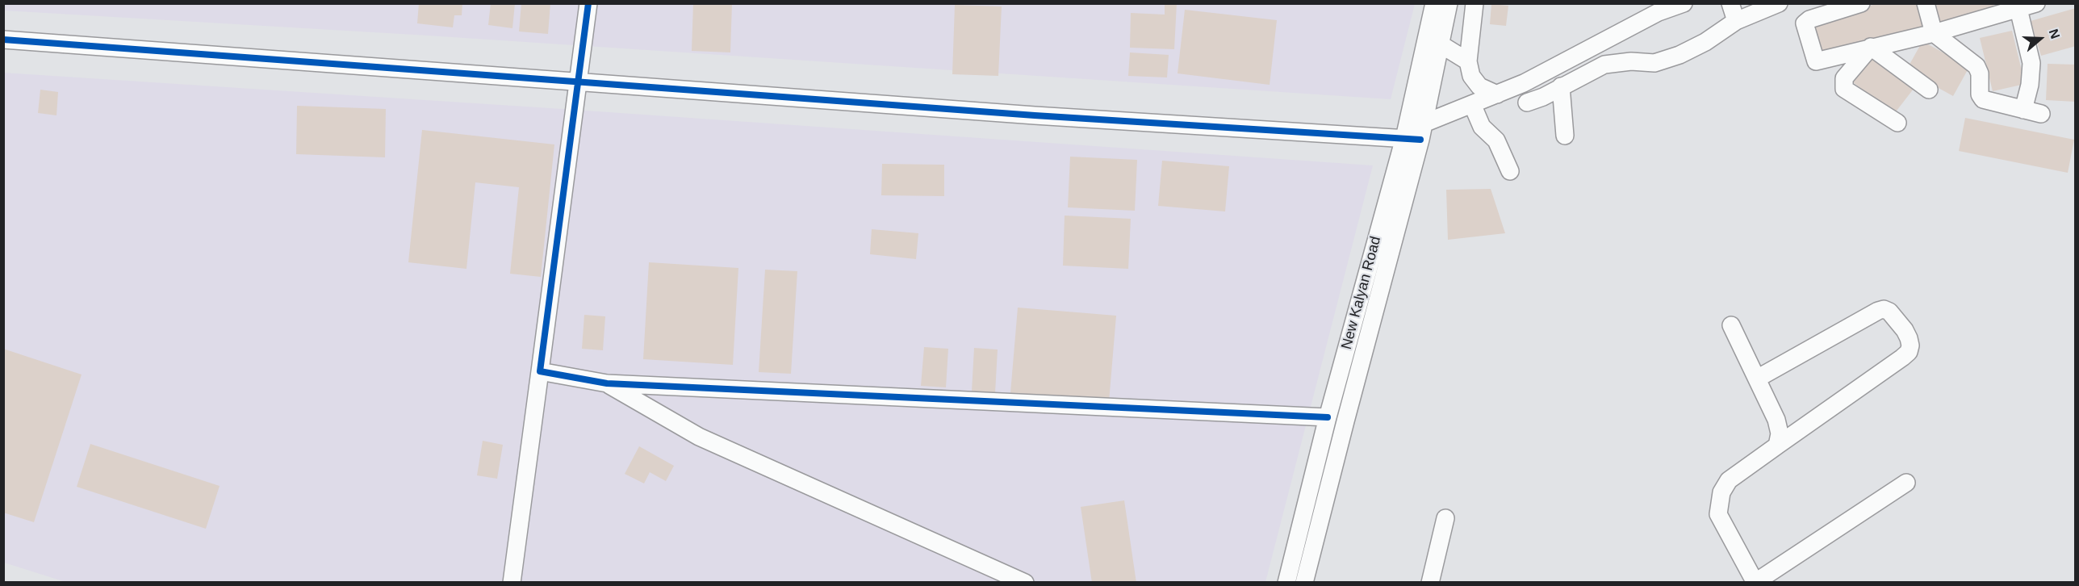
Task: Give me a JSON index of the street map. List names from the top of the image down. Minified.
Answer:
{"streets":{"street":["New Kalyan Road"]},"north":"right"}
